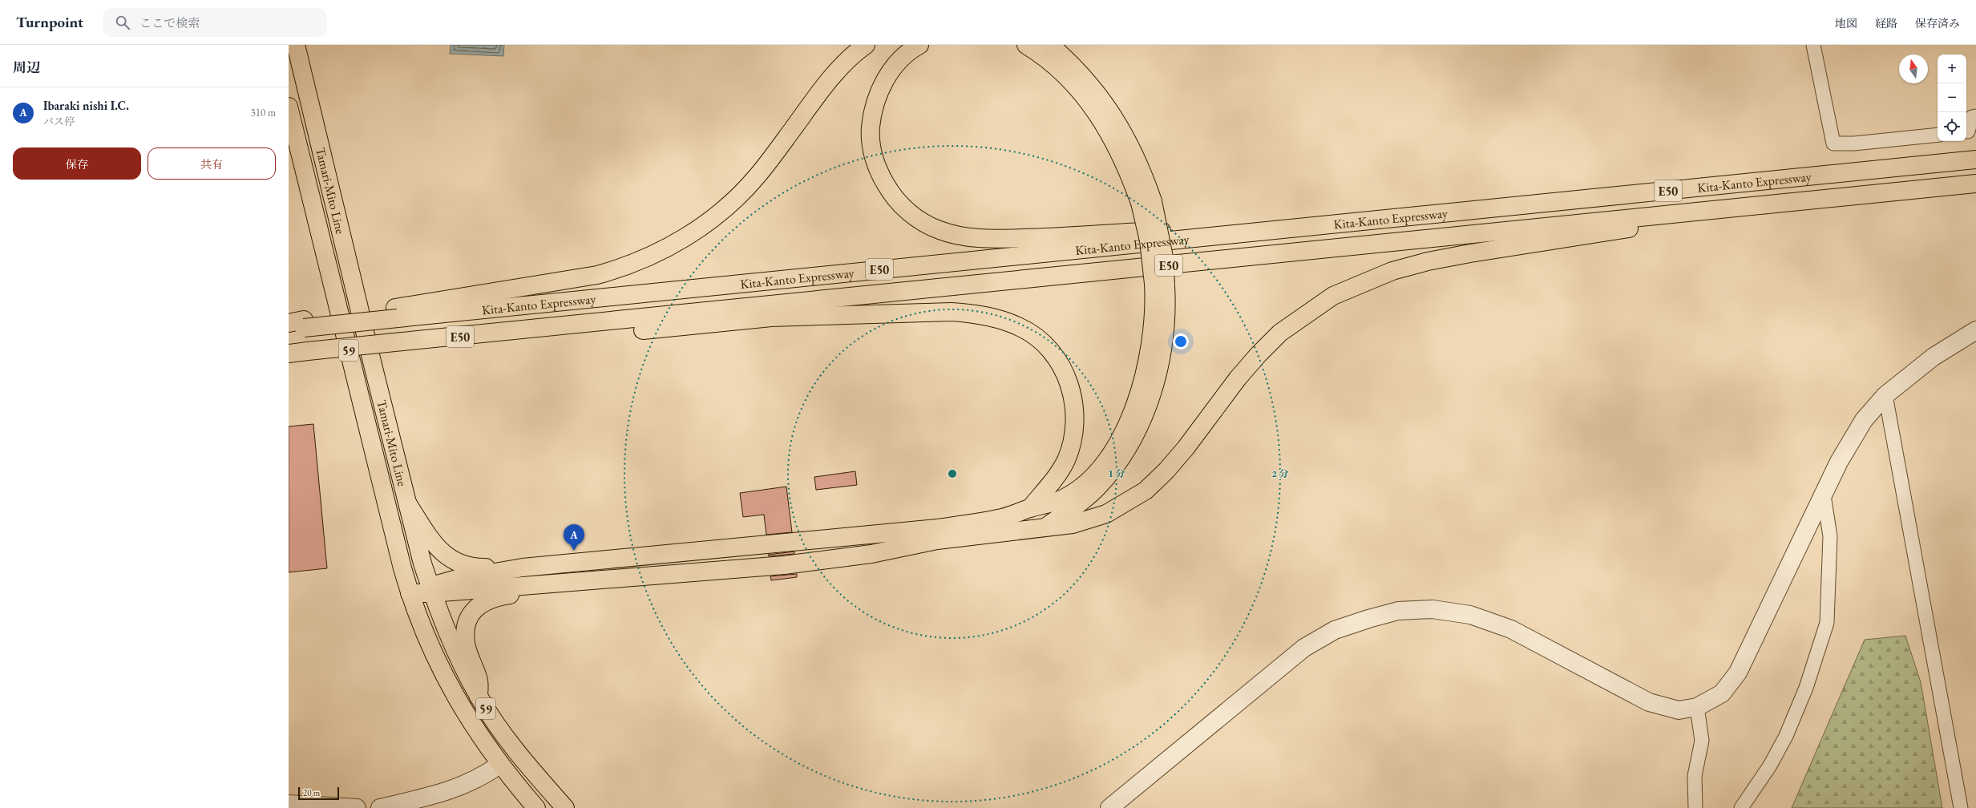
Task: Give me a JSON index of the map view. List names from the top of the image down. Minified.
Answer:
{"streets":{"main road":["Kita-Kanto Expressway","Tamari-Mito Line","E50","59"]},"scale_bar":"20 m","north":"top","page":{"header":"Turnpoint","search":"ここで検索","nav":["地図","経路","保存済み"],"heading":"周辺","map_buttons":["+","−"],"list":[{"mark":"A","name":"Ibaraki nishi I.C.","note":"バス停","value":"310 m"}],"buttons":["保存","共有"],"pins":"A","scale":"20 m"},"rings":["1 分","2 分"]}
